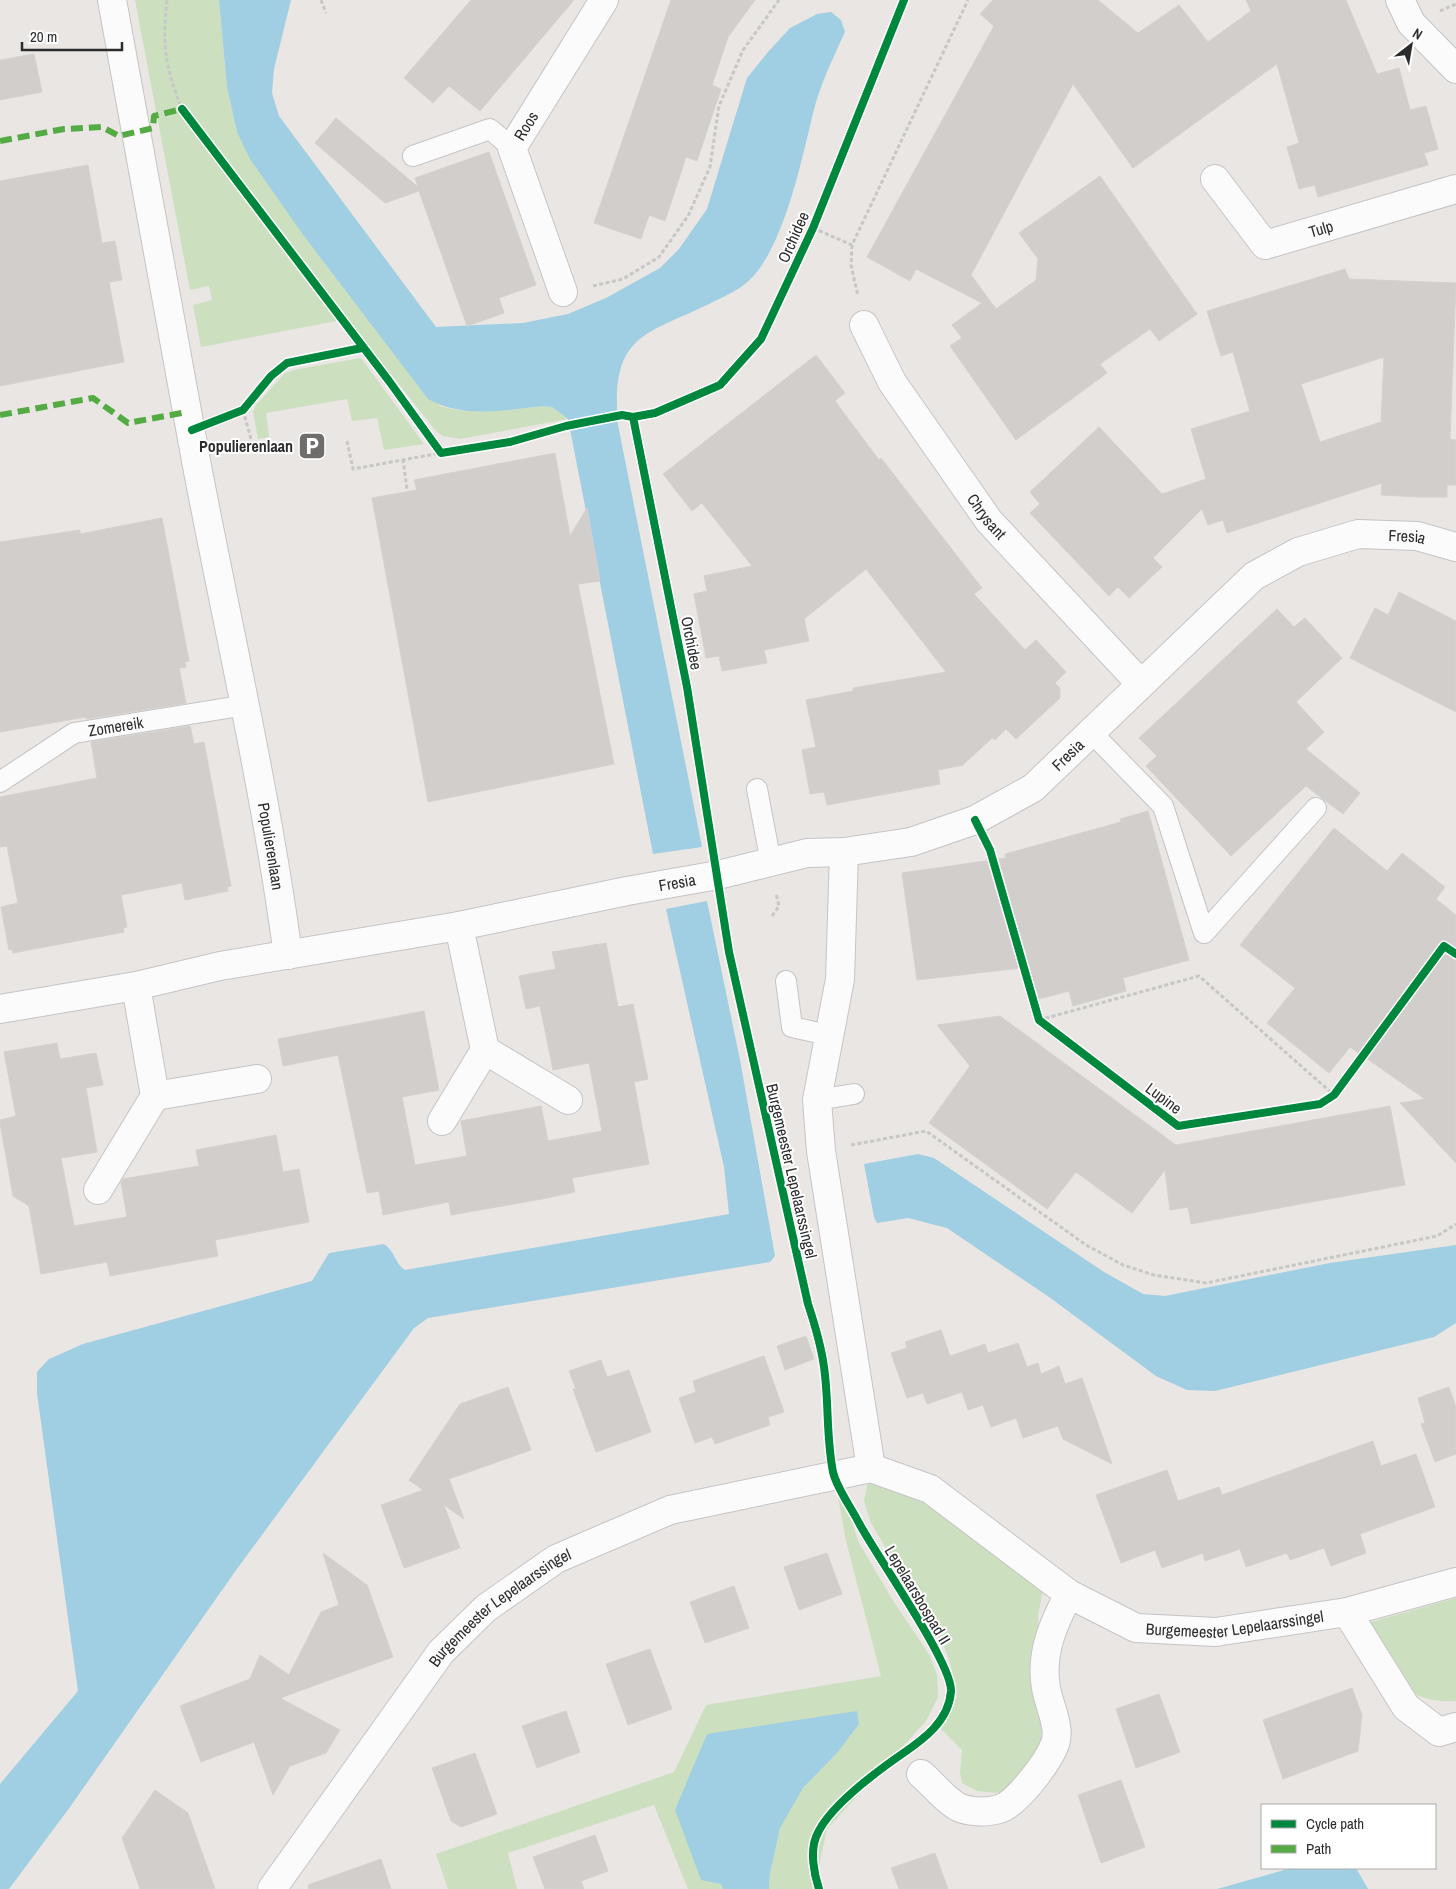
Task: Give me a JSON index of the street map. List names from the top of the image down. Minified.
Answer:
{"streets":{"street":["Roos","Tulp","Chrysant","Fresia","Populierenlaan","Burgemeester Lepelaarssingel"],"lane":["Zomereik"],"cycle path":["Orchidee","Lupine"]},"crossings":[["Chrysant","Fresia"],["Fresia","Burgemeester Lepelaarssingel"],["Zomereik","Populierenlaan"]],"places":{"parking":["Populierenlaan"]},"legend":["Cycle path","Path"],"scale_bar":"20 m","north":"top right"}
